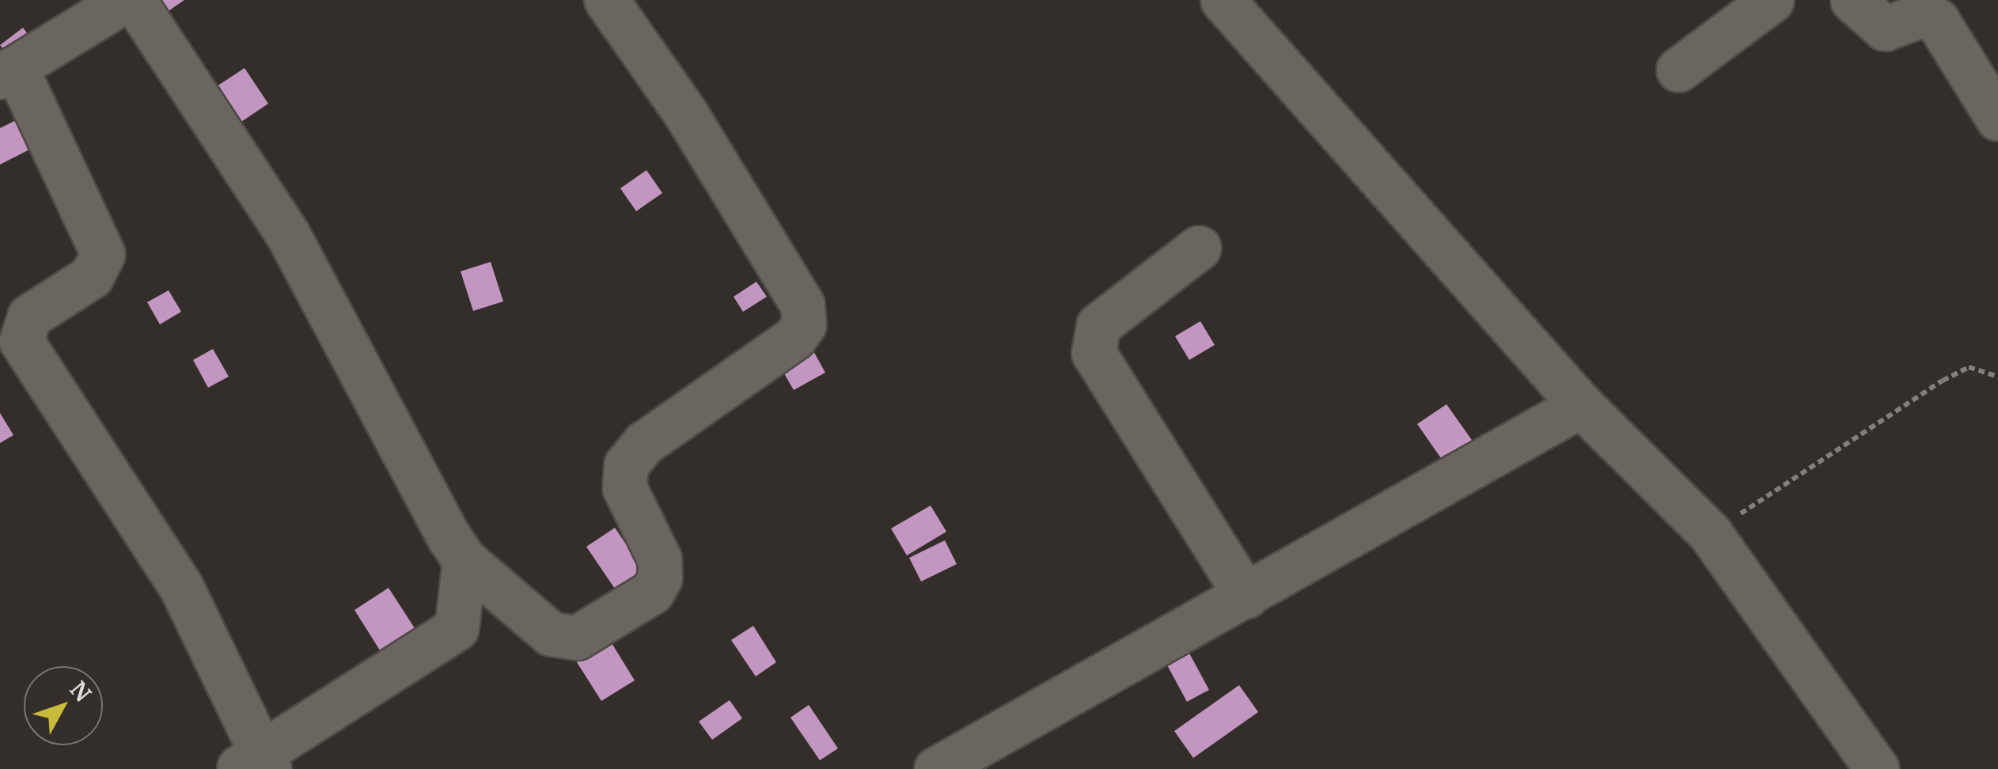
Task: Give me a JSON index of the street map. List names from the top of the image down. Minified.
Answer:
{"north":"top right"}
